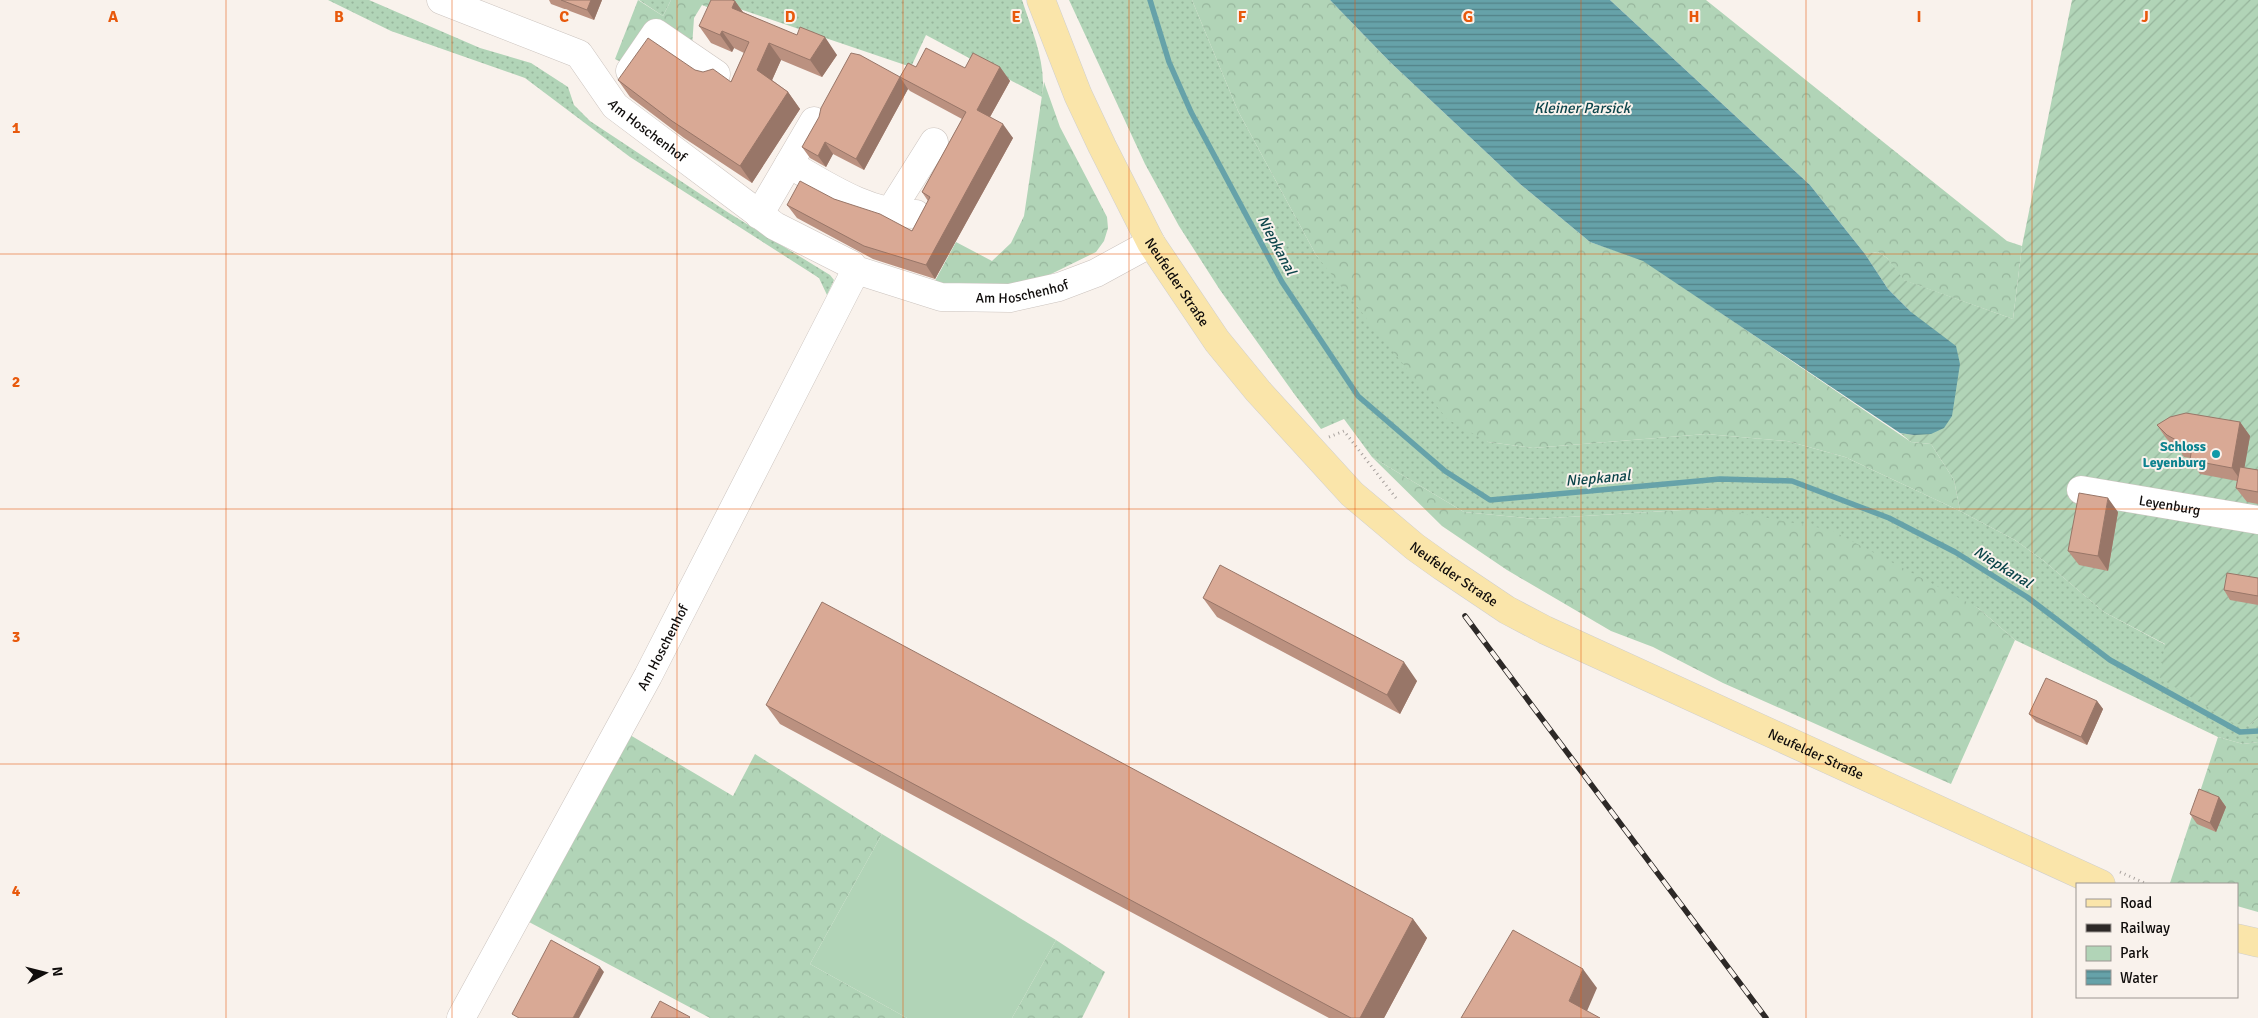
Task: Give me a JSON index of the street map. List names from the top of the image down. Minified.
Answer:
{"streets":{"main road":["Neufelder Straße"],"street":["Am Hoschenhof","Leyenburg"]},"crossings":[["Am Hoschenhof","Neufelder Straße"]],"water":["Kleiner Parsick","Niepkanal"],"places":["Schloss Leyenburg"],"legend":["Road","Railway","Park","Water"],"north":"right","grid":{"columns":["A","B","C","D","E","F","G","H","I","J"],"rows":["1","2","3","4"]}}
